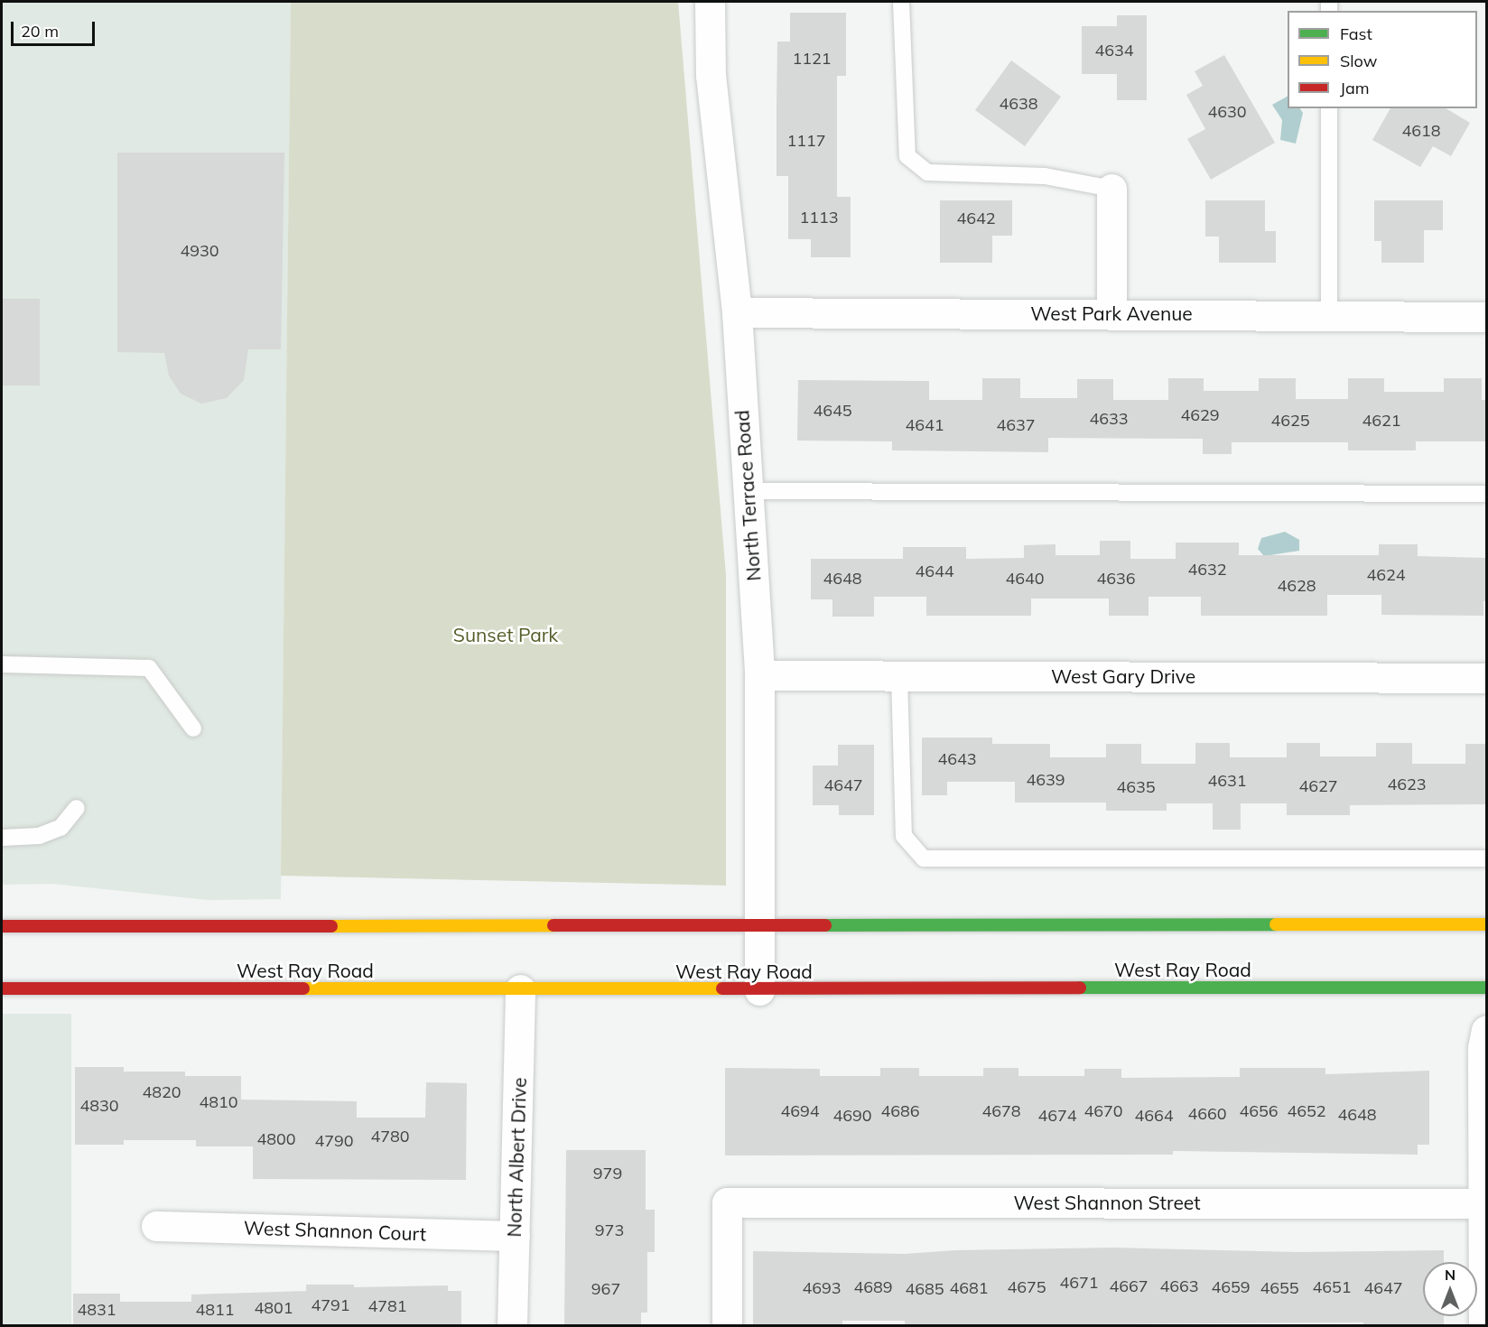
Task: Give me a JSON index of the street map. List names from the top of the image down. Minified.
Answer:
{"streets":{"main road":["West Ray Road"],"street":["West Park Avenue","North Terrace Road","West Gary Drive","North Albert Drive","West Shannon Street","West Shannon Court"]},"crossings":[["West Park Avenue","North Terrace Road"],["North Terrace Road","West Gary Drive"],["North Terrace Road","West Ray Road"],["West Ray Road","North Albert Drive"],["North Albert Drive","West Shannon Court"]],"parks":["Sunset Park"],"house_numbers":["4634","1121","4638","4630","4618","1117","1113","4642","4930","4645","4629","4633","4625","4621","4641","4637","4632","4644","4624","4648","4640","4636","4628","4643","4639","4631","4623","4647","4627","4635","4820","4810","4830","4694","4686","4678","4670","4656","4652","4660","4648","4690","4674","4664","4780","4800","4790","979","973","4671","4667","4663","4689","4675","4659","4651","4693","4681","4655","4647","967","4685","4791","4781","4801","4831","4811"],"legend":["Fast","Slow","Jam"],"scale_bar":"20 m","north":"top"}
